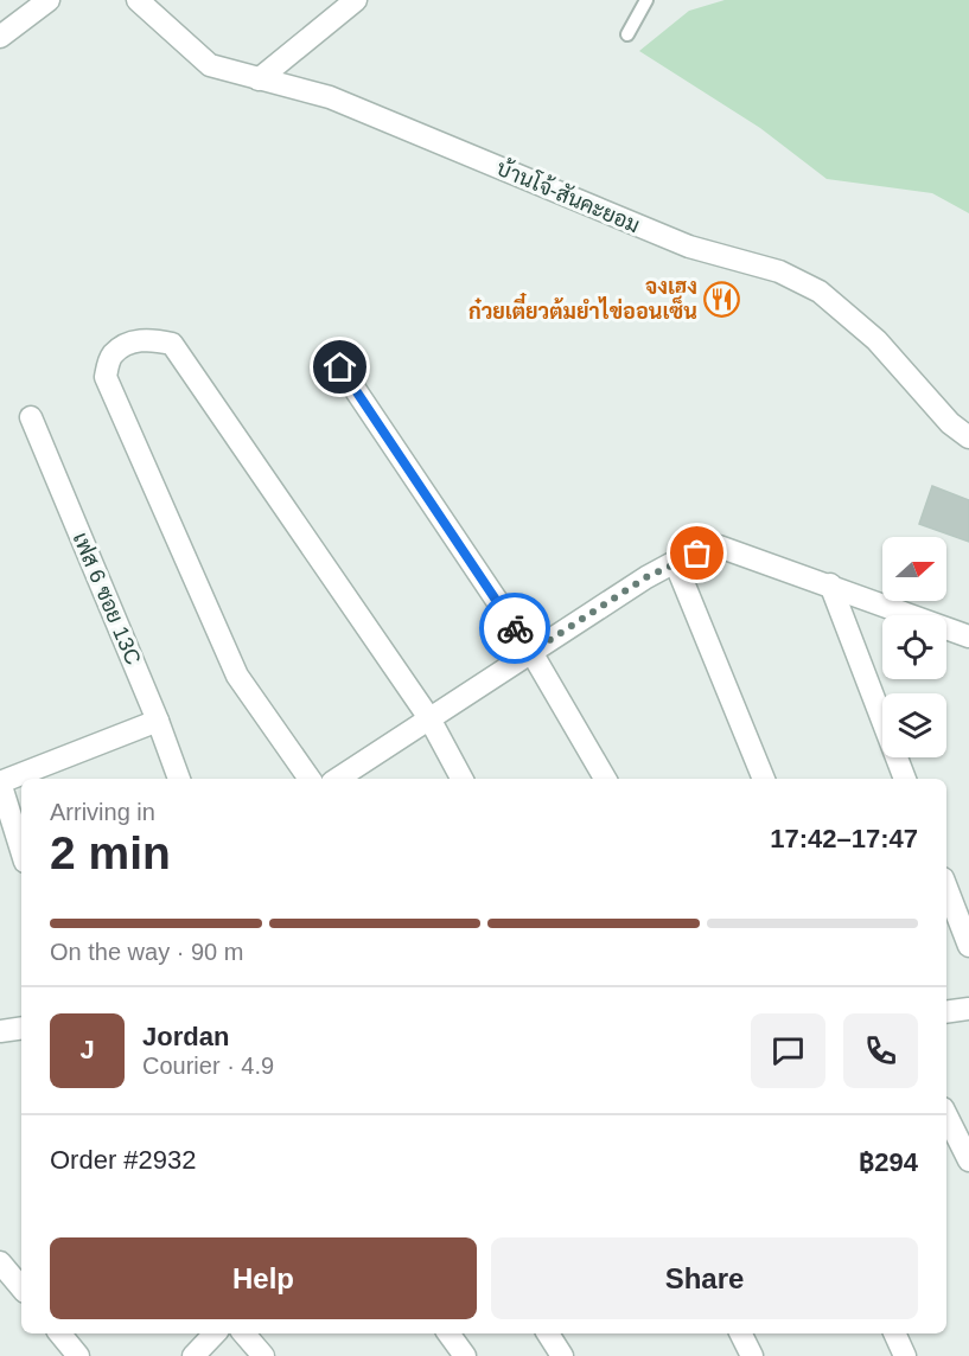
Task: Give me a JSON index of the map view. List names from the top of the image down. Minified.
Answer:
{"streets":{"street":["บ้านโจ้-สันคะยอม","เฟส 6 ซอย 13C"]},"places":{"restaurant":["จงเฮง ก๋วยเตี๋ยวต้มยำไข่ออนเซ็น"]},"north":"right","page":{"heading":["2 min","Arriving in","17:42–17:47"],"panel":["Jordan","Courier · 4.9","Order #2932","฿294"],"bar":"On the way · 90 m","round":"J","buttons":["Help","Share"]}}
